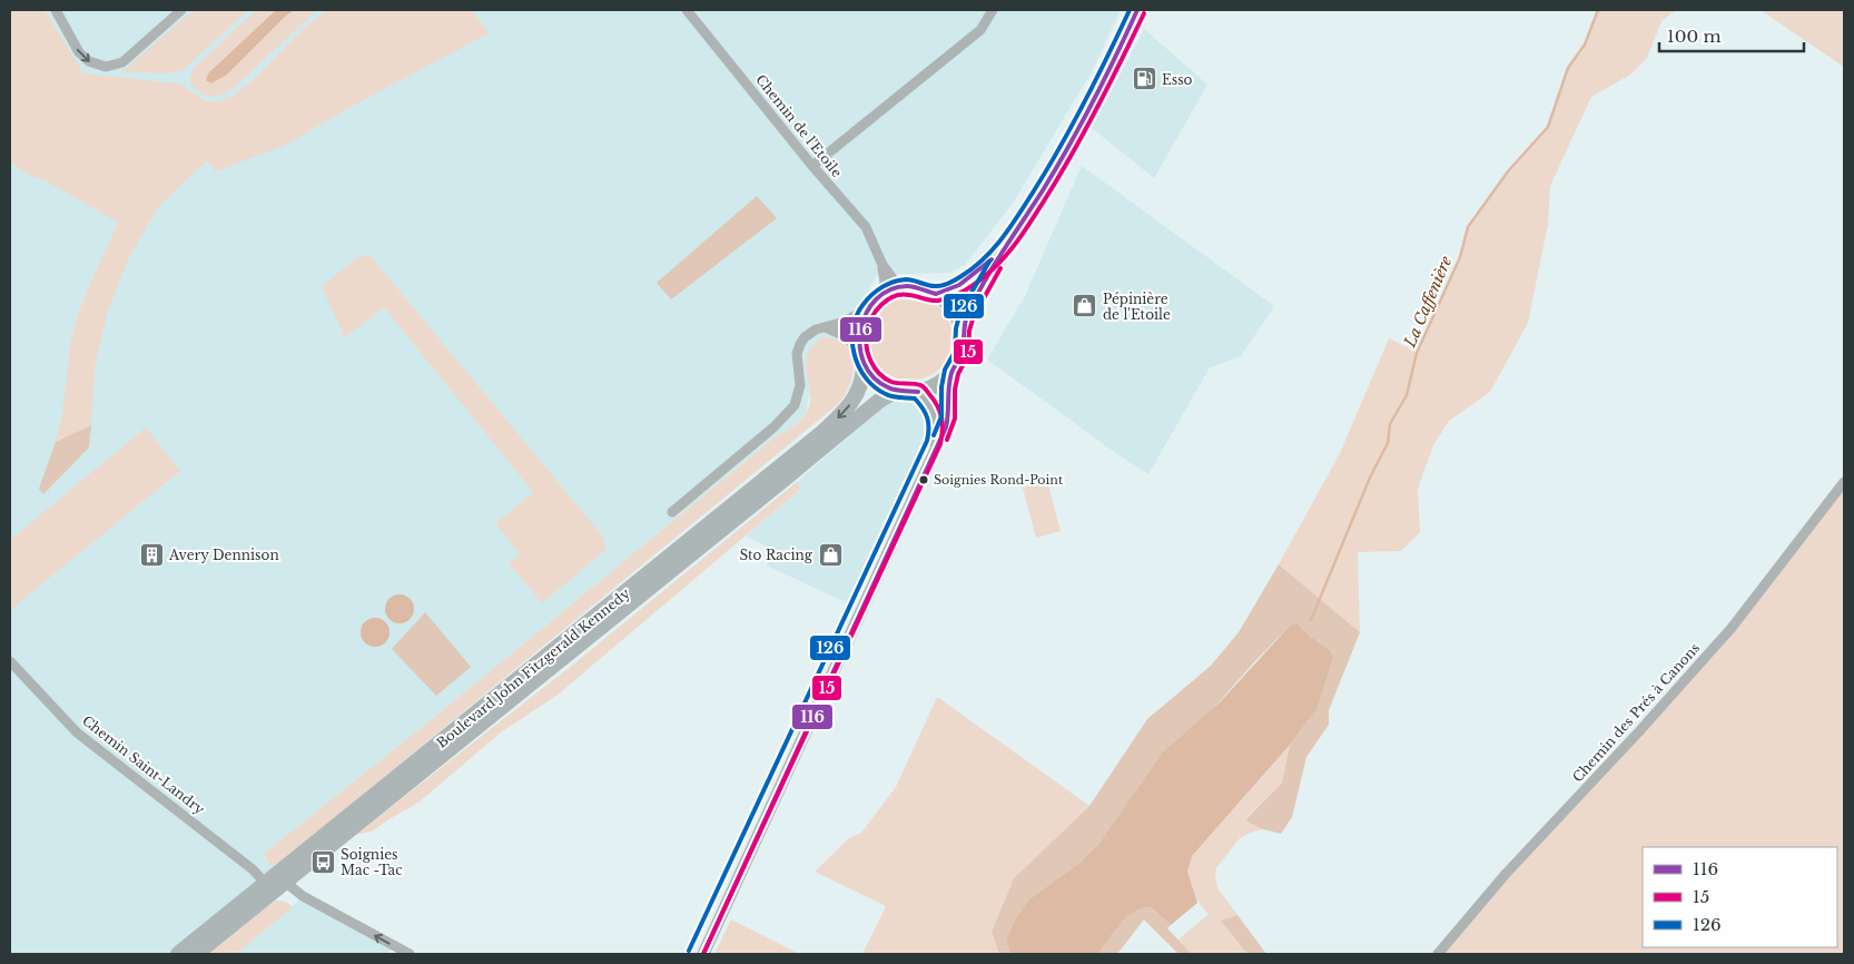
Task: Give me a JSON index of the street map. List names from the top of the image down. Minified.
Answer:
{"streets":{"main road":["Boulevard John Fitzgerald Kennedy"],"street":["Chemin de l'Etoile","Chemin des Prés à Canons","Chemin Saint-Landry"]},"crossings":[["Chemin de l'Etoile","Boulevard John Fitzgerald Kennedy"],["Boulevard John Fitzgerald Kennedy","Chemin Saint-Landry"]],"water":["La Caffenière"],"places":{"fuel station":["Esso"],"shop":["Pépinière de l'Etoile","Sto Racing"],"other":["Soignies Rond-Point"],"building":["Avery Dennison"],"bus stop":["Soignies Mac -Tac"]},"lines":["transit line 116","transit line 126","transit line 15"],"legend":["116","15","126"],"scale_bar":"100 m"}
